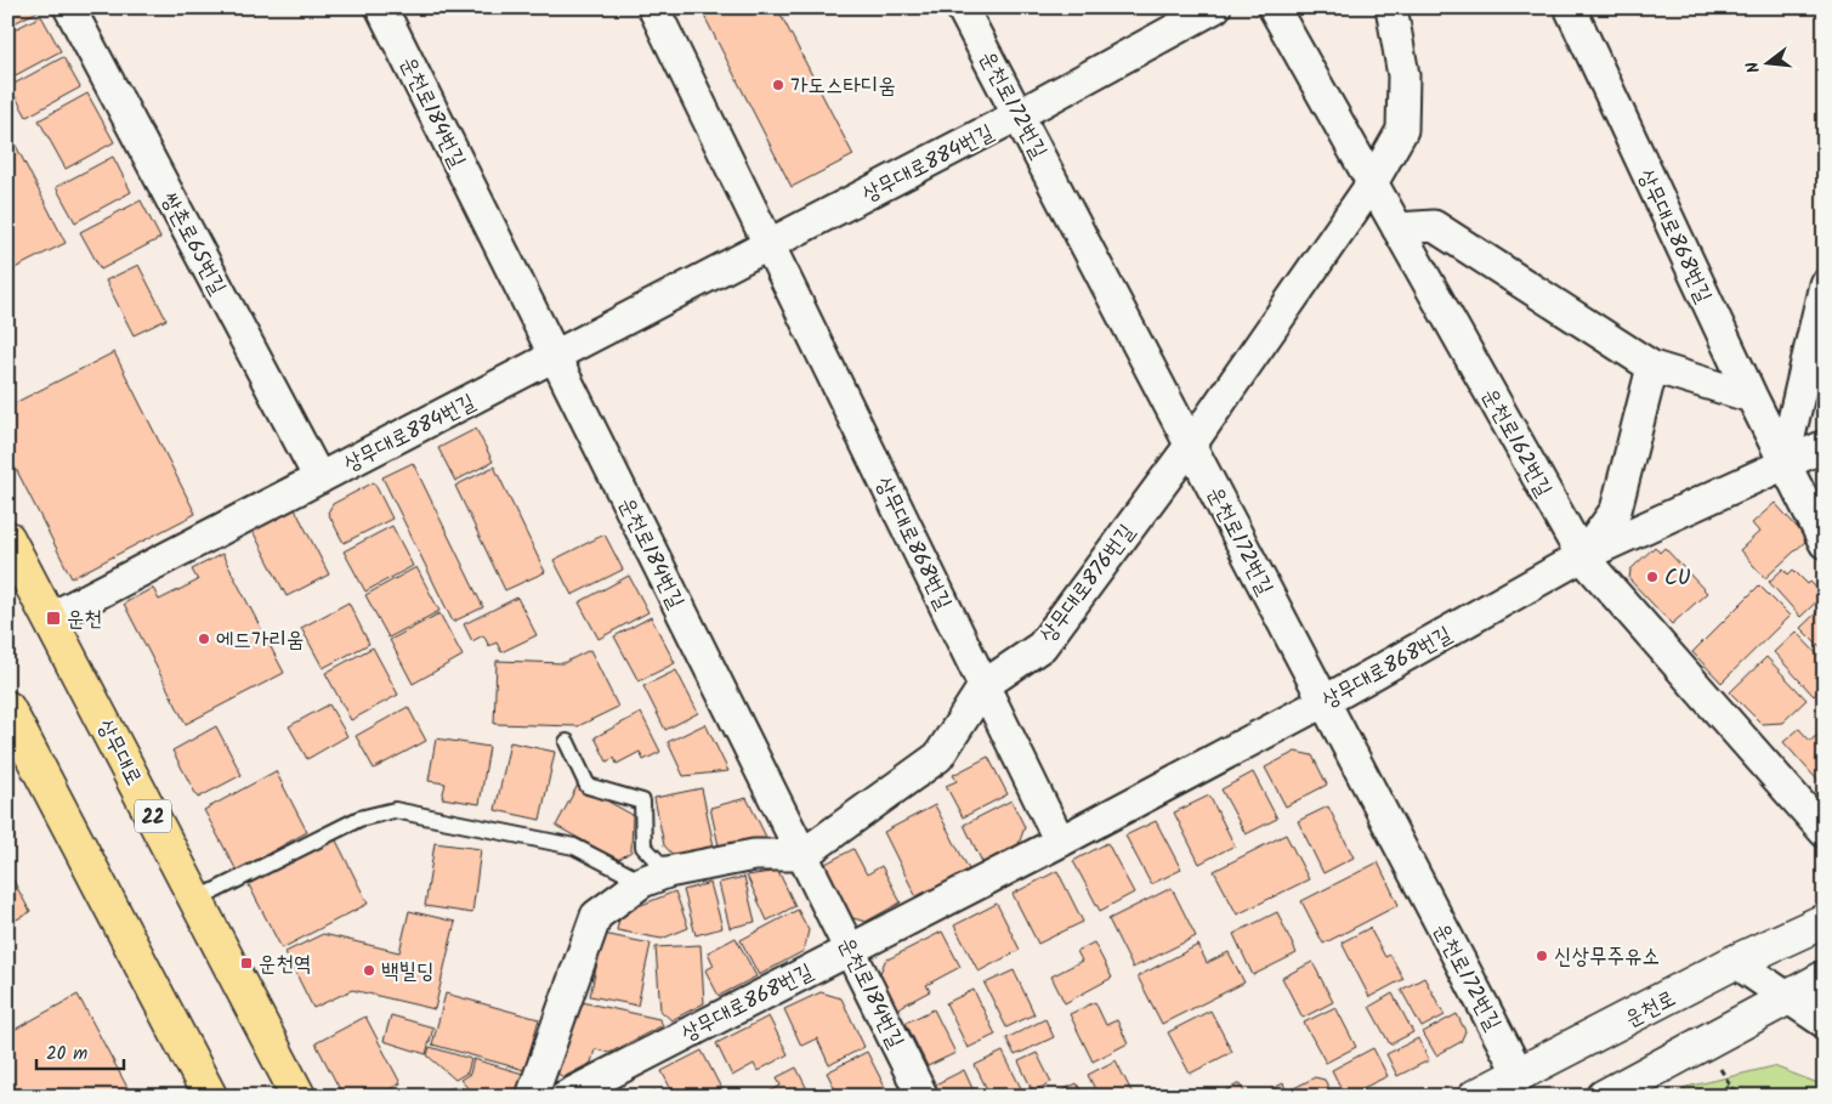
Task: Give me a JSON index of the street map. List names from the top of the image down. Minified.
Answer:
{"streets":{"main road":["상무대로","22"],"street":["운천로172번길","운천로184번길","상무대로884번길","상무대로868번길","쌍촌로65번길","운천로162번길","상무대로876번길","운천로"]},"crossings":[["운천로172번길","상무대로884번길"],["운천로172번길","상무대로868번길"],["운천로172번길","상무대로876번길"],["운천로172번길","운천로"],["운천로184번길","상무대로884번길"],["운천로184번길","상무대로868번길"],["운천로184번길","상무대로876번길"],["상무대로884번길","상무대로868번길"],["상무대로884번길","쌍촌로65번길"],["상무대로884번길","상무대로"],["상무대로868번길","운천로162번길"],["상무대로868번길","상무대로876번길"],["운천로162번길","상무대로876번길"]],"places":{"other":["가도스타디움","CU","에드가리움","신상무주유소","백빌딩"],"transit":["운천","운천역"]},"scale_bar":"20 m","north":"left"}
